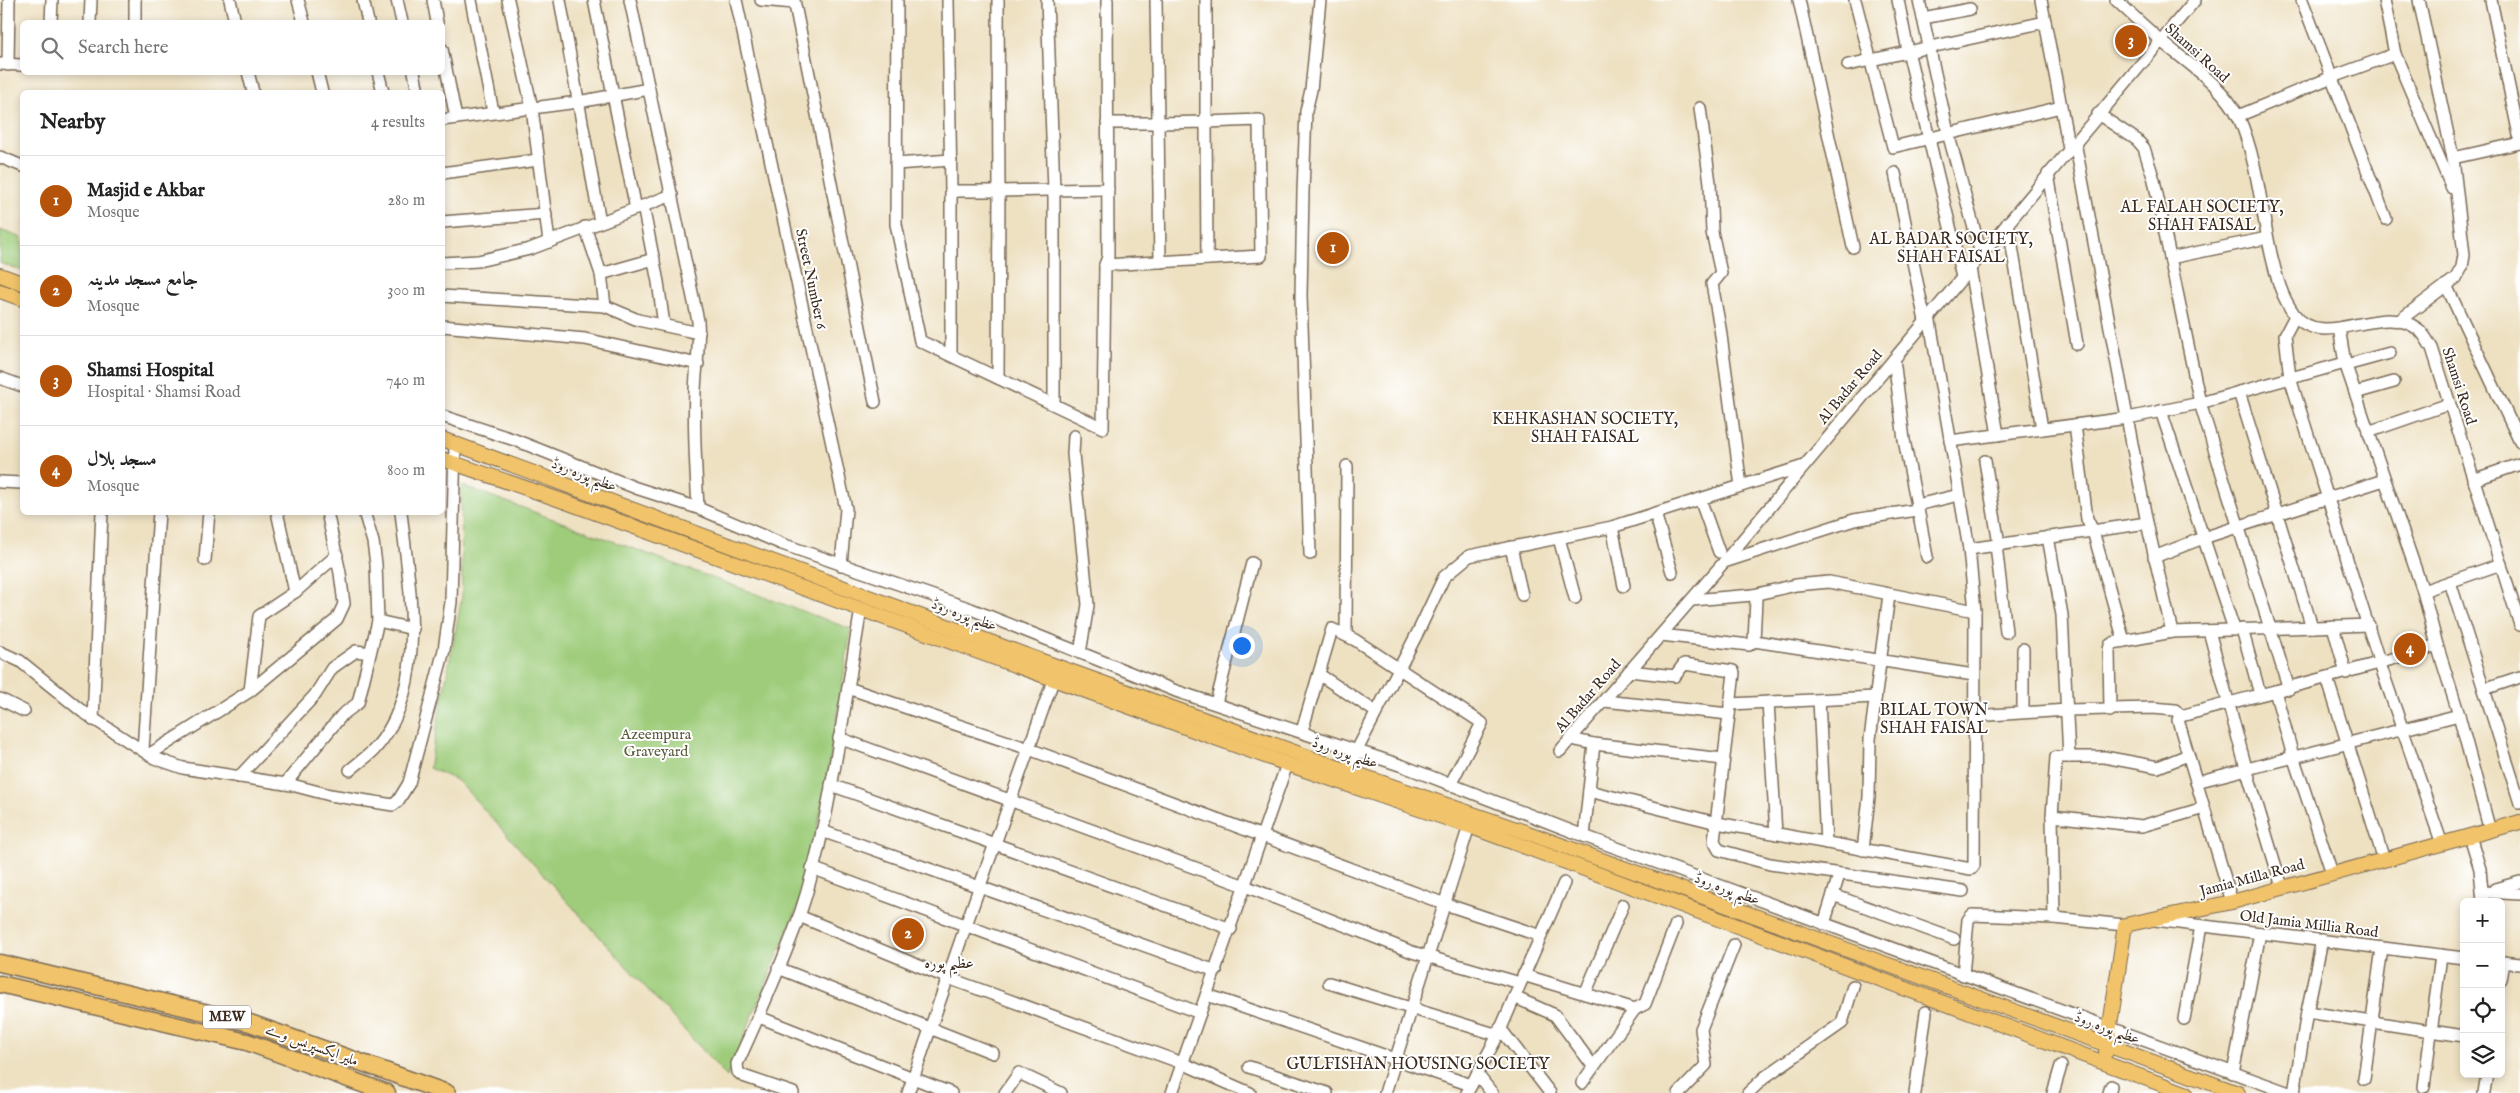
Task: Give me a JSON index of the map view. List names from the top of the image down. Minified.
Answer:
{"streets":{"highway":["MEW","ملیر ایکسپریس وے"],"main road":["عظیم پورہ روڈ","Jamia Milla Road"],"street":["Shamsi Road","Street Number 6","Al Badar Road","Old Jamia Millia Road"]},"crossings":[["Shamsi Road","Al Badar Road"],["Jamia Milla Road","Old Jamia Millia Road"]],"districts":["AL FALAH SOCIETY, SHAH FAISAL","AL BADAR SOCIETY, SHAH FAISAL","KEHKASHAN SOCIETY, SHAH FAISAL","BILAL TOWN SHAH FAISAL","عظیم پورہ","GULFISHAN HOUSING SOCIETY"],"parks":["Azeempura Graveyard"],"page":{"search":"Search here","pins":["3","1","4","2"],"heading":["Nearby","4 results"],"list":[{"mark":"1","name":"Masjid e Akbar","note":"Mosque","value":"280 m"},{"mark":"2","name":"جامع مسجد مدینہ","note":"Mosque","value":"300 m"},{"mark":"3","name":"Shamsi Hospital","note":"Hospital · Shamsi Road","value":"740 m"},{"mark":"4","name":"مسجد بلال","note":"Mosque","value":"800 m"}],"map_buttons":["+","−"]}}
